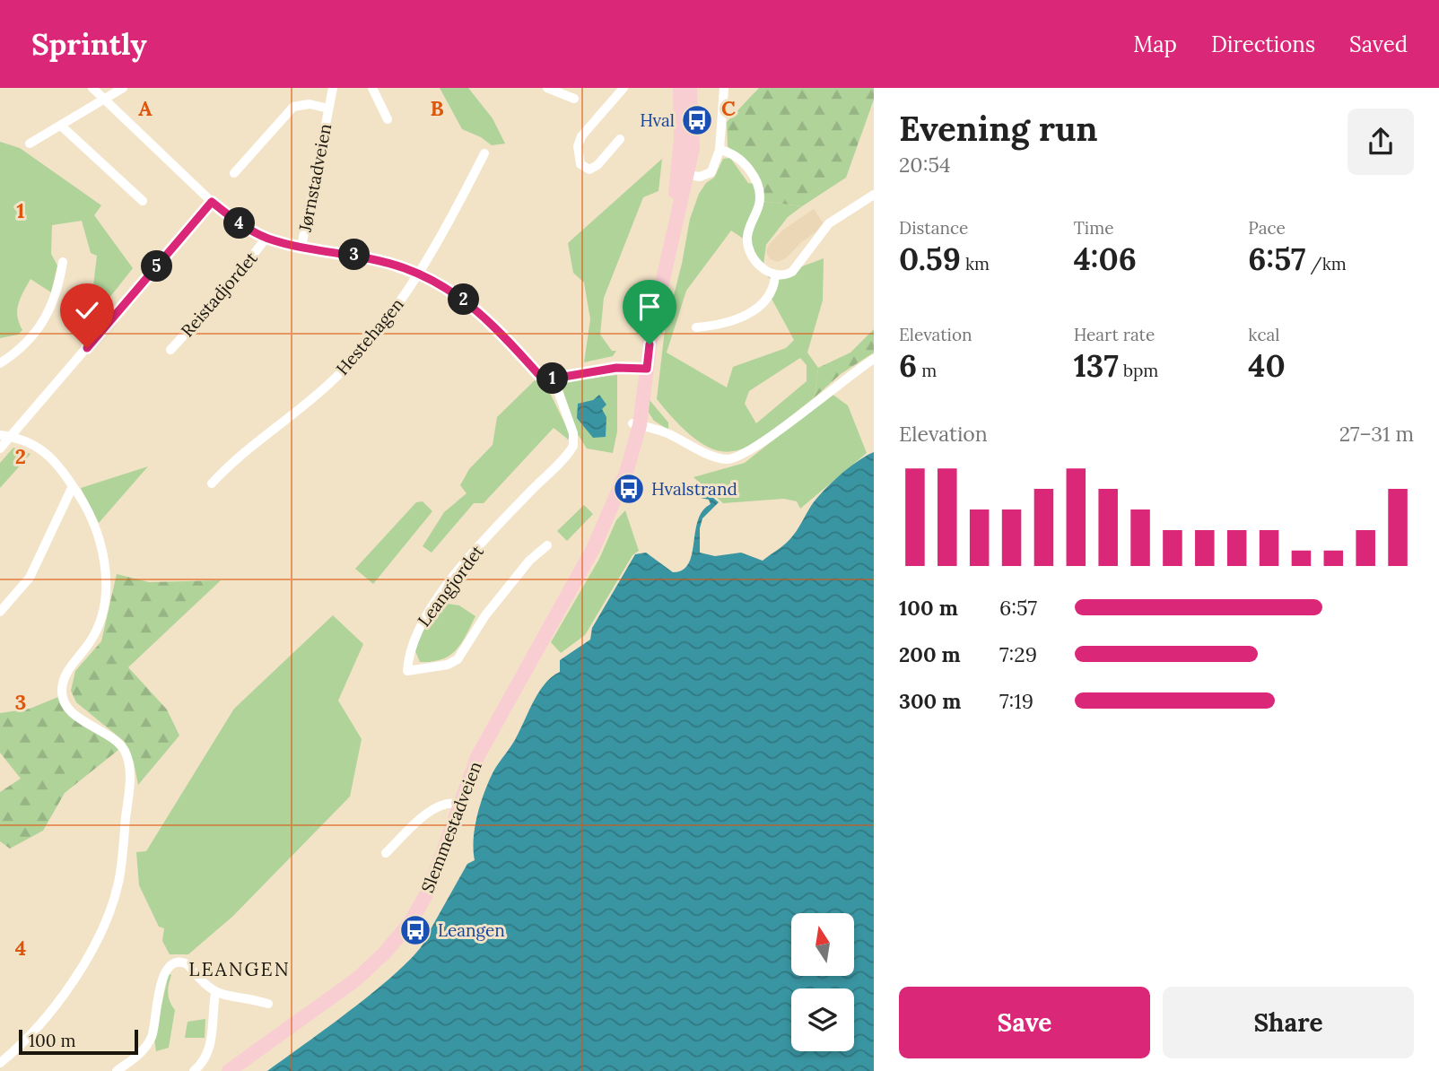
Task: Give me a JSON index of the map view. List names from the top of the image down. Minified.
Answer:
{"streets":{"main road":["Slemmestadveien"],"street":["Jørnstadveien","Reistadjordet","Hestehagen","Leangjordet"]},"crossings":[["Jørnstadveien","Reistadjordet"],["Reistadjordet","Hestehagen"],["Reistadjordet","Leangjordet"]],"districts":["LEANGEN"],"places":{"bus stop":["Hval","Hvalstrand","Leangen"]},"scale_bar":"100 m","north":"top","page":{"header":"Sprintly","nav":["Map","Directions","Saved"],"heading":["Evening run","20:54"],"stats":[["Distance","0.59 km"],["Time","4:06"],["Pace","6:57 /km"],["Elevation","6 m"],["Heart rate","137 bpm"],["kcal","40"]],"pins":["4","3","5","2","1"],"chart":["Elevation","27–31 m"],"list":[{"name":"100 m","note":"6:57"},{"name":"200 m","note":"7:29"},{"name":"300 m","note":"7:19"}],"buttons":["Save","Share"],"scale":"100 m"},"grid":{"columns":["A","B","C"],"rows":["1","2","3","4"]}}
